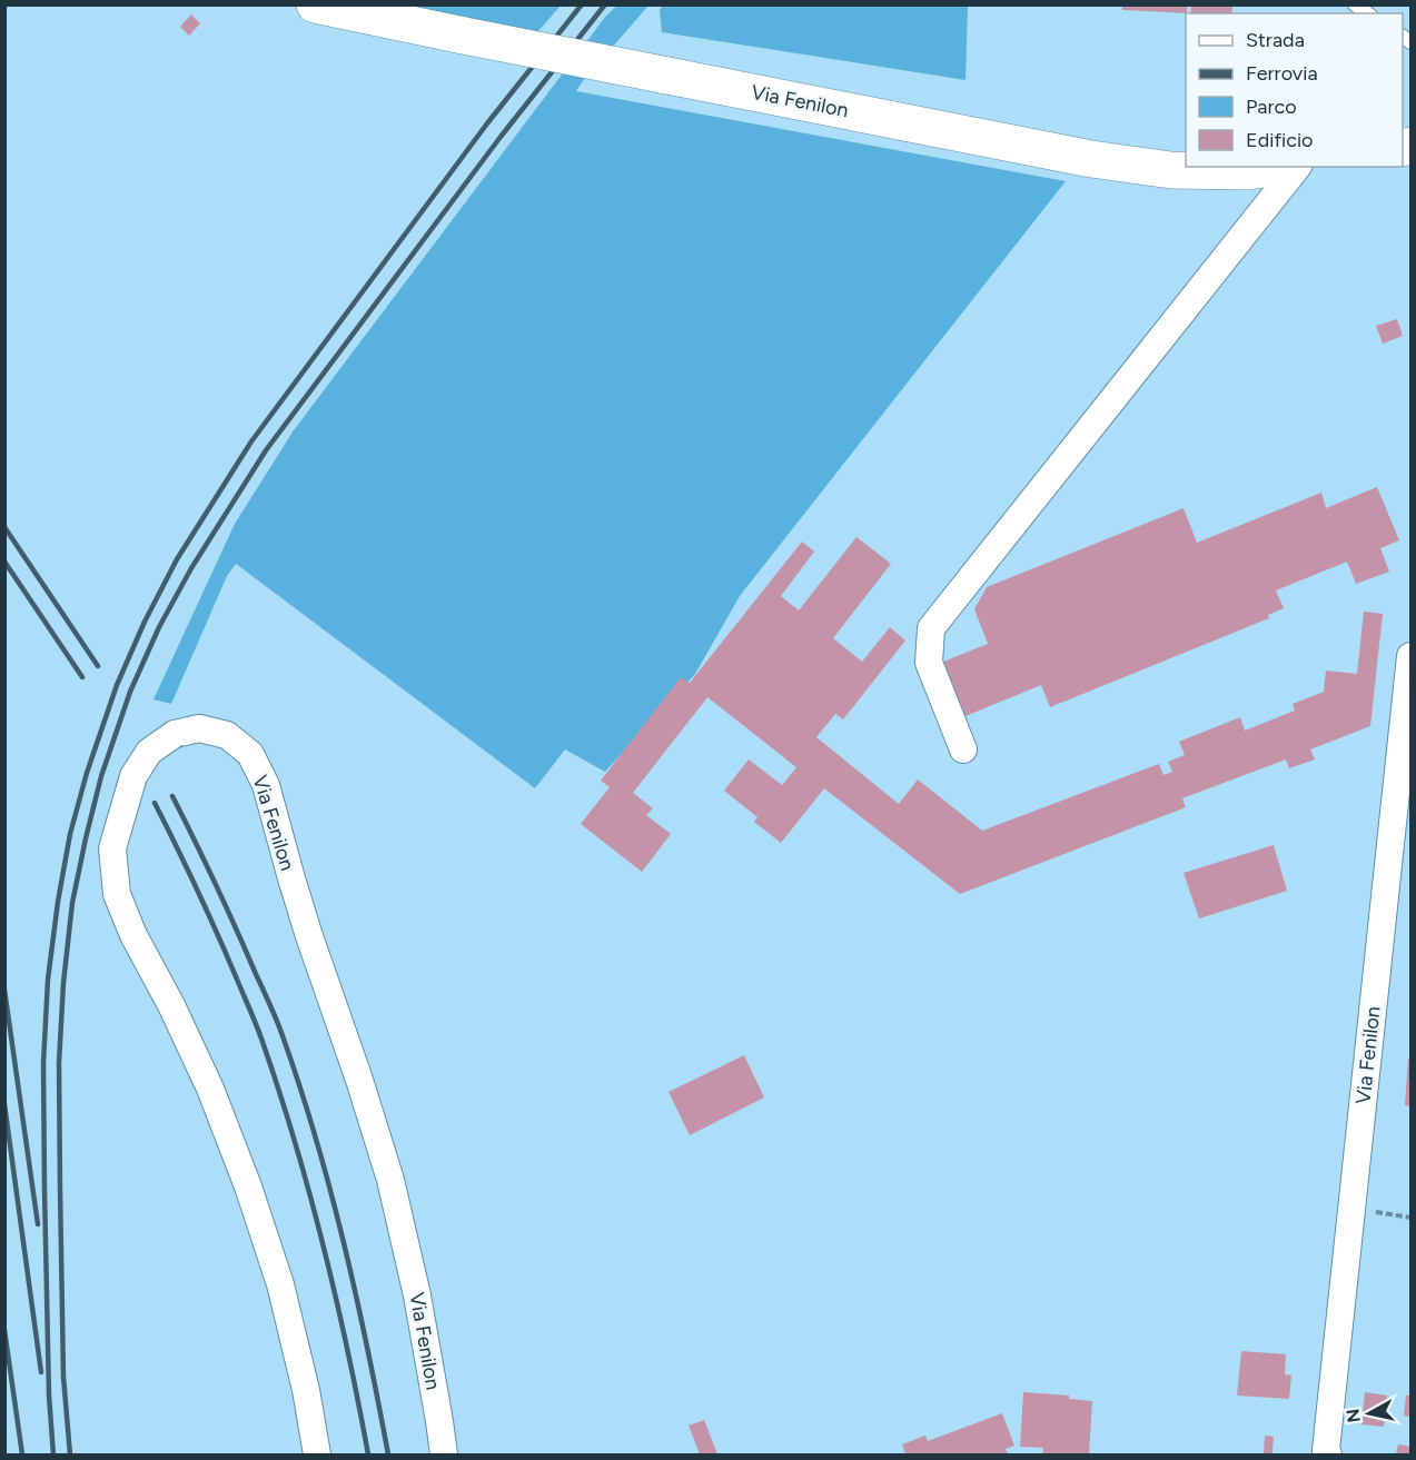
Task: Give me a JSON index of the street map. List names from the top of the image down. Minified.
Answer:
{"streets":{"street":["Via Fenilon"]},"legend":["Strada","Ferrovia","Parco","Edificio"],"north":"left"}
